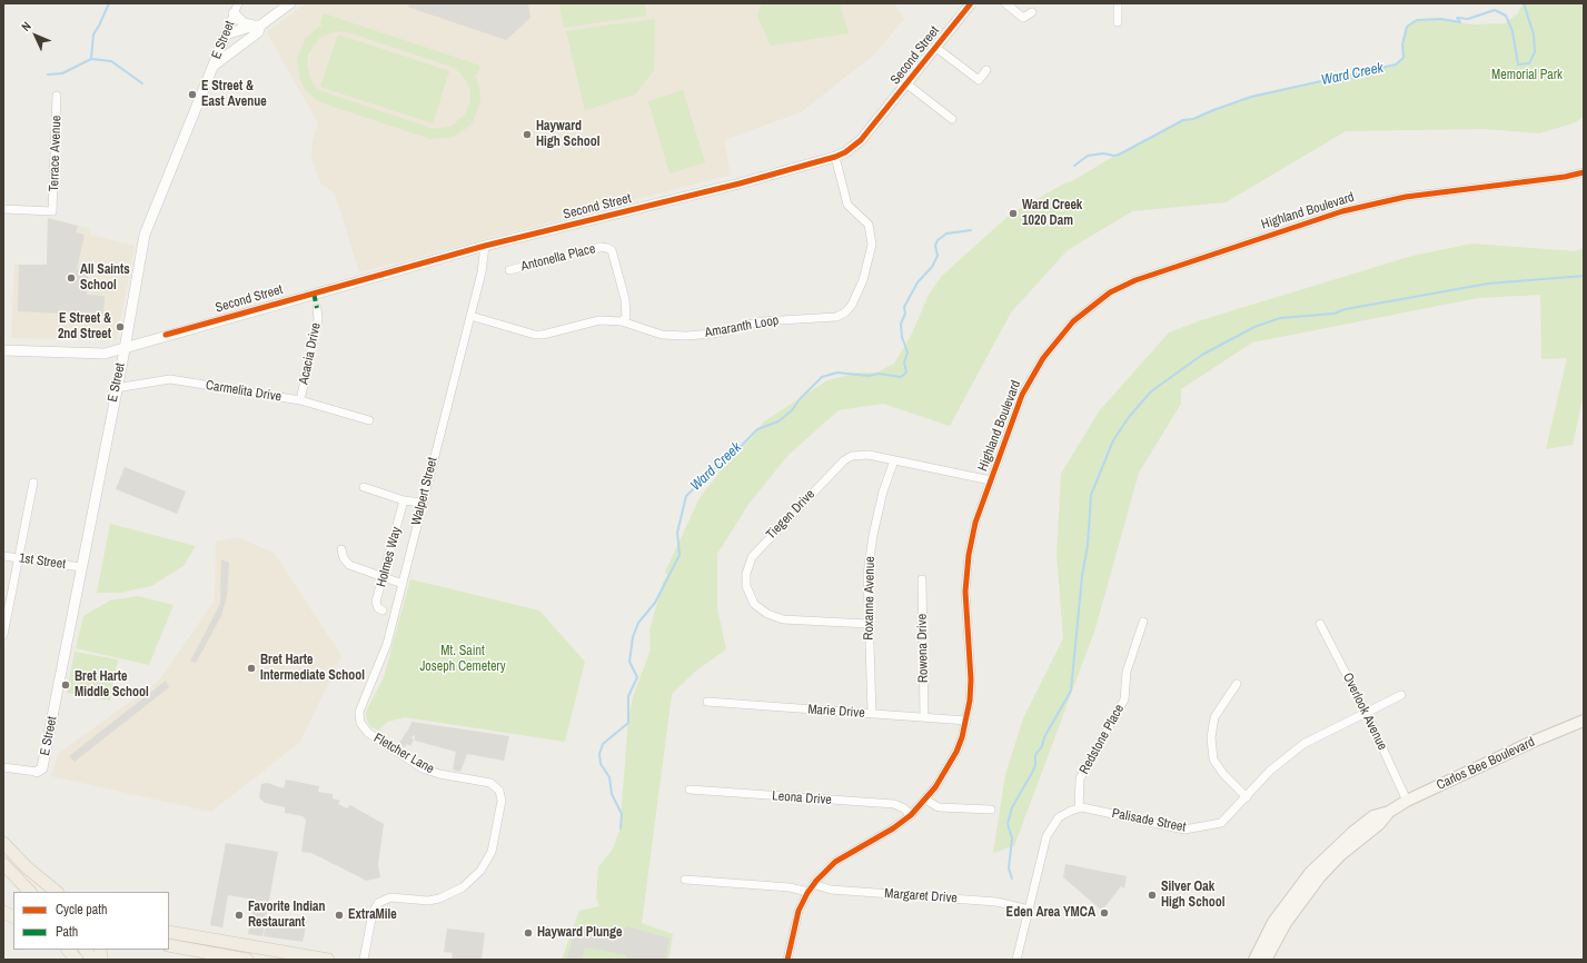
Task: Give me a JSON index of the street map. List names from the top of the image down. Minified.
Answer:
{"streets":{"main road":["Carlos Bee Boulevard"],"street":["E Street","Second Street","Terrace Avenue","Highland Boulevard","Antonella Place","Amaranth Loop","Acacia Drive","Carmelita Drive","Walpert Street","Tiegen Drive","Holmes Way","1st Street","Roxanne Avenue","Rowena Drive","Marie Drive","Overlook Avenue","Redstone Place","Fletcher Lane","Leona Drive","Palisade Street","Margaret Drive"]},"crossings":[["E Street","Second Street"],["E Street","Carmelita Drive"],["E Street","1st Street"],["Second Street","Amaranth Loop"],["Second Street","Walpert Street"],["Highland Boulevard","Tiegen Drive"],["Highland Boulevard","Marie Drive"],["Highland Boulevard","Leona Drive"],["Highland Boulevard","Margaret Drive"],["Antonella Place","Amaranth Loop"],["Amaranth Loop","Walpert Street"],["Acacia Drive","Carmelita Drive"],["Walpert Street","Fletcher Lane"],["Tiegen Drive","Roxanne Avenue"],["Roxanne Avenue","Marie Drive"],["Rowena Drive","Marie Drive"],["Overlook Avenue","Carlos Bee Boulevard"],["Overlook Avenue","Palisade Street"],["Redstone Place","Palisade Street"]],"water":["Ward Creek"],"parks":["Memorial Park","Mt. Saint Joseph Cemetery"],"places":["E Street & East Avenue","Hayward High School","Ward Creek 1020 Dam","All Saints School","E Street & 2nd Street","Bret Harte Intermediate School","Bret Harte Middle School","Silver Oak High School","Eden Area YMCA","Favorite Indian Restaurant","ExtraMile","Hayward Plunge"],"legend":["Cycle path","Path"],"north":"top left"}
